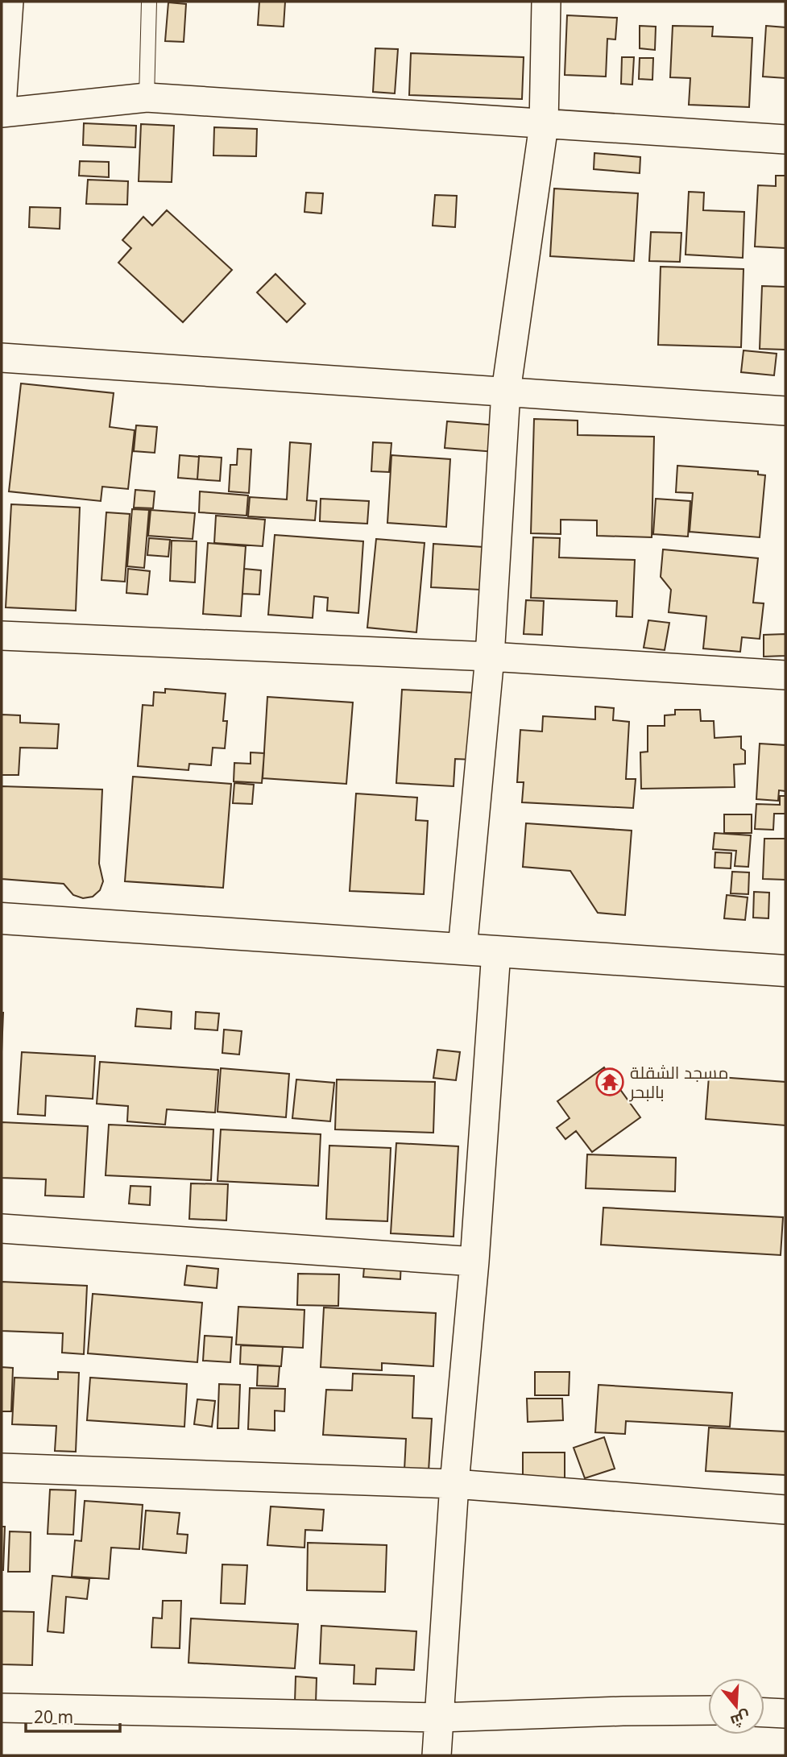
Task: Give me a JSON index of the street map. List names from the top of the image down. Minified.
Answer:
{"places":{"temple":["مسجد الشقلة بالبحر"]},"scale_bar":"20 m","north":"bottom"}
